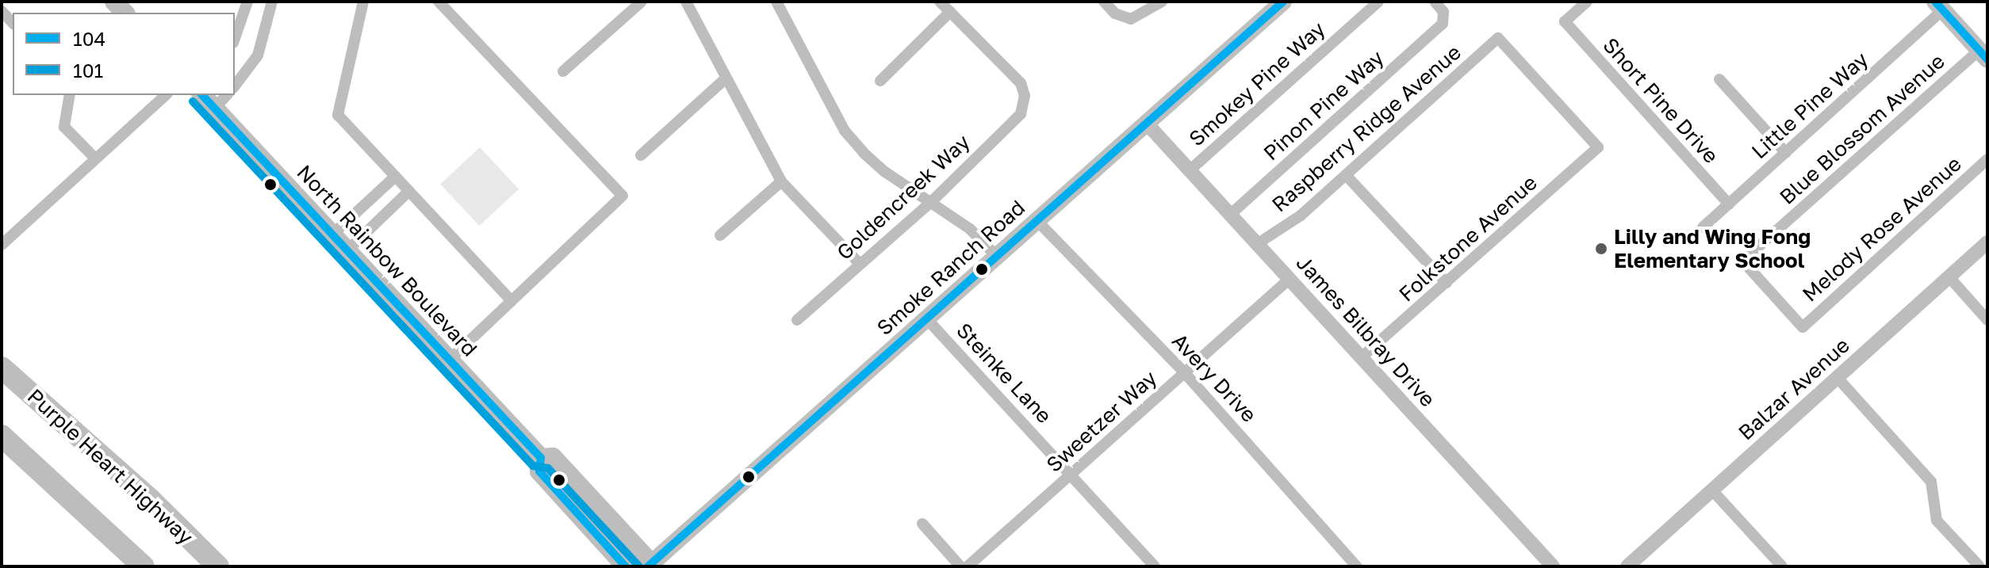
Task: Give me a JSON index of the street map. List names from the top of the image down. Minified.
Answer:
{"streets":{"highway":["Purple Heart Highway"],"main road":["North Rainbow Boulevard","Smoke Ranch Road"],"street":["Smokey Pine Way","Short Pine Drive","Pinon Pine Way","Little Pine Way","Raspberry Ridge Avenue","Blue Blossom Avenue","Goldencreek Way","Melody Rose Avenue","Folkstone Avenue","James Bilbray Drive","Steinke Lane","Avery Drive","Balzar Avenue","Sweetzer Way"]},"crossings":[["Smokey Pine Way","James Bilbray Drive"],["Short Pine Drive","Little Pine Way"],["Pinon Pine Way","James Bilbray Drive"],["Raspberry Ridge Avenue","Folkstone Avenue"],["Raspberry Ridge Avenue","James Bilbray Drive"],["Blue Blossom Avenue","Melody Rose Avenue"],["Folkstone Avenue","James Bilbray Drive"],["North Rainbow Boulevard","Smoke Ranch Road"],["Smoke Ranch Road","James Bilbray Drive"],["Smoke Ranch Road","Steinke Lane"],["Smoke Ranch Road","Avery Drive"],["James Bilbray Drive","Sweetzer Way"],["Steinke Lane","Sweetzer Way"],["Avery Drive","Sweetzer Way"]],"places":["Lilly and Wing Fong Elementary School"],"lines":["transit line 104","transit line 101"],"legend":["104","101"]}
